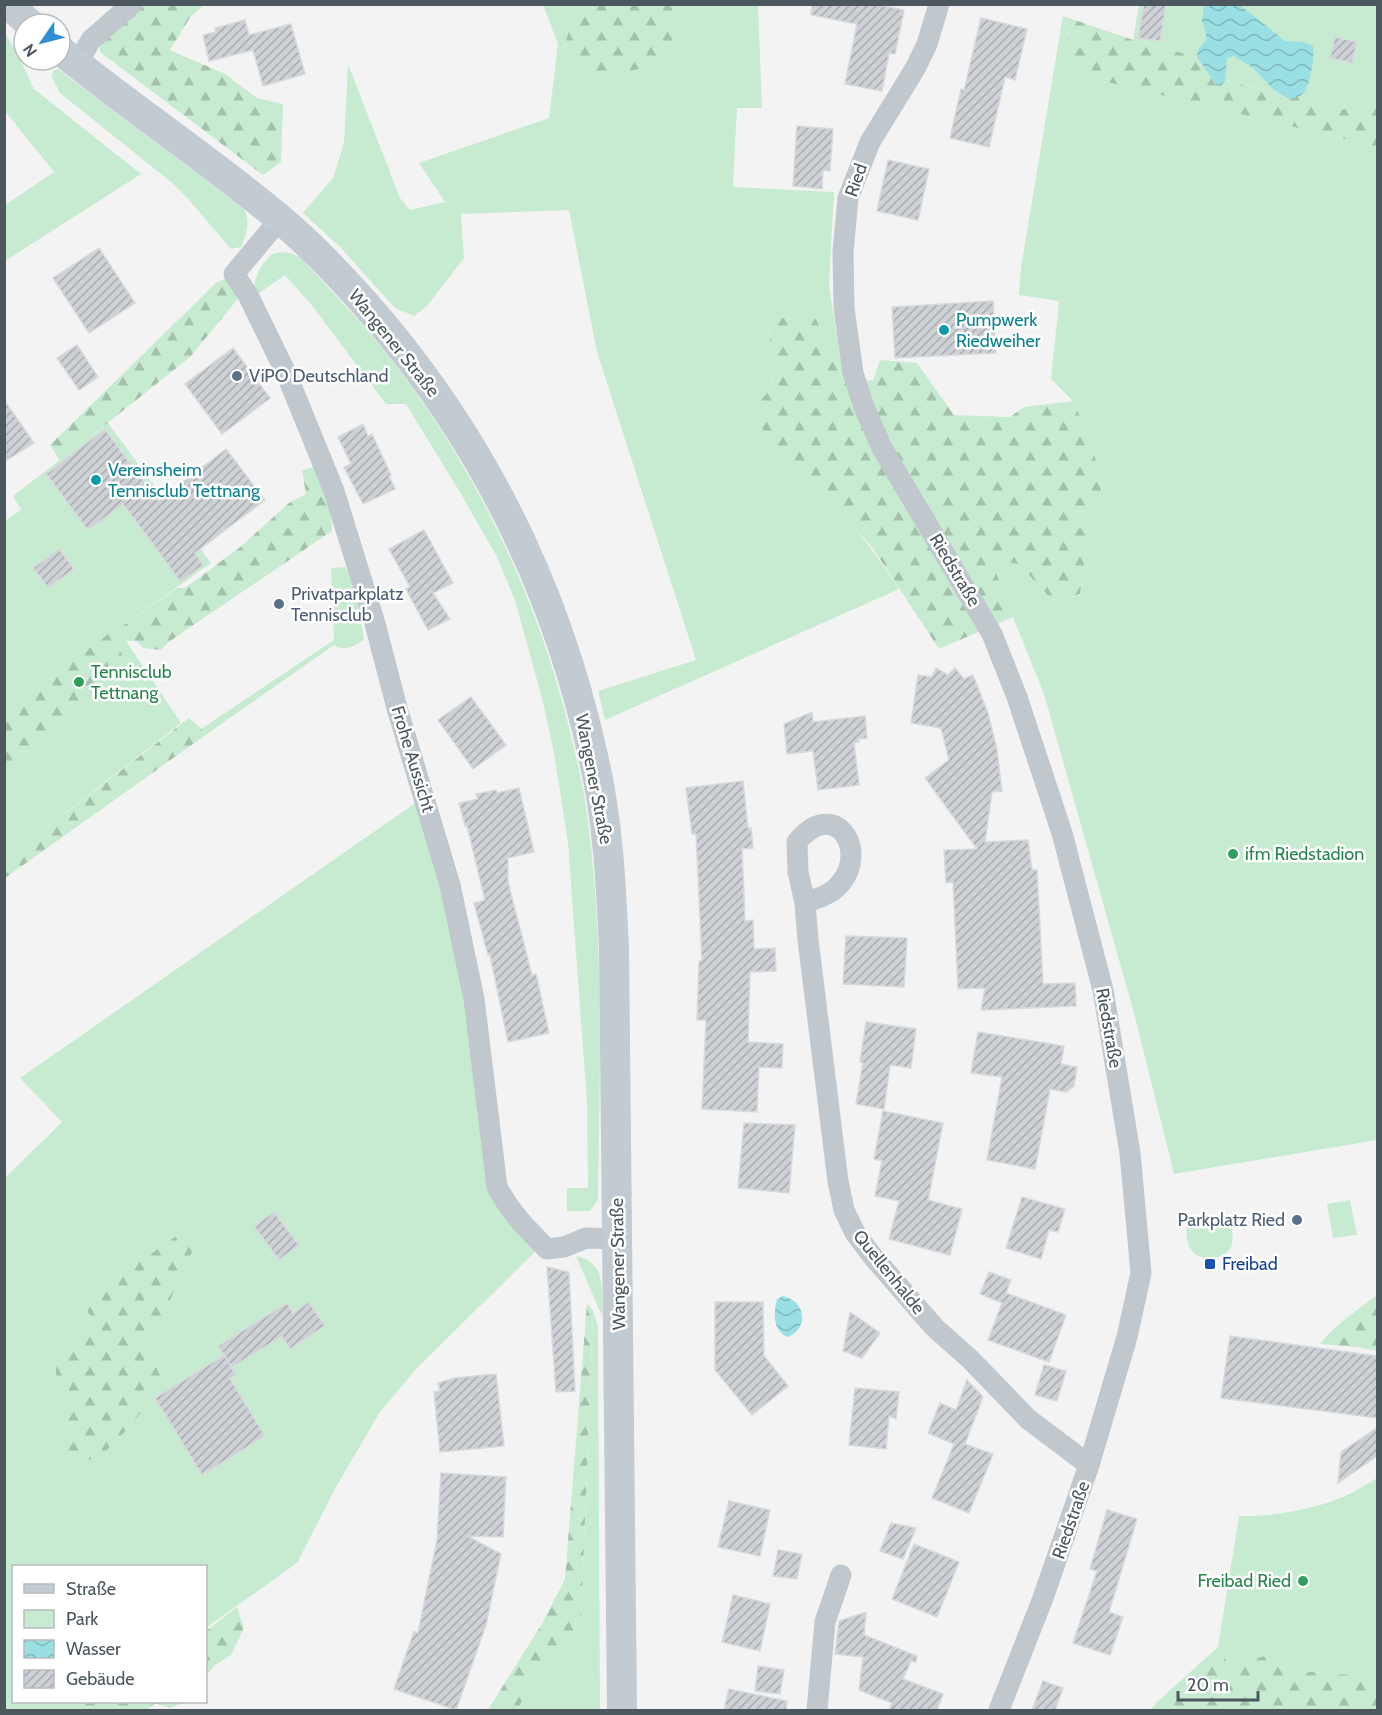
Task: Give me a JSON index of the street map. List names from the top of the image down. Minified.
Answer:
{"streets":{"main road":["Wangener Straße"],"street":["Ried","Riedstraße","Frohe Aussicht","Quellenhalde"]},"crossings":[["Ried","Riedstraße"],["Wangener Straße","Frohe Aussicht"],["Riedstraße","Quellenhalde"]],"places":{"other":["Pumpwerk Riedweiher","ViPO Deutschland","Vereinsheim Tennisclub Tettnang","Privatparkplatz Tennisclub","Tennisclub Tettnang","ifm Riedstadion","Parkplatz Ried","Freibad Ried"],"transit":["Freibad"]},"legend":["Straße","Park","Wasser","Gebäude"],"scale_bar":"20 m","north":"bottom left"}
